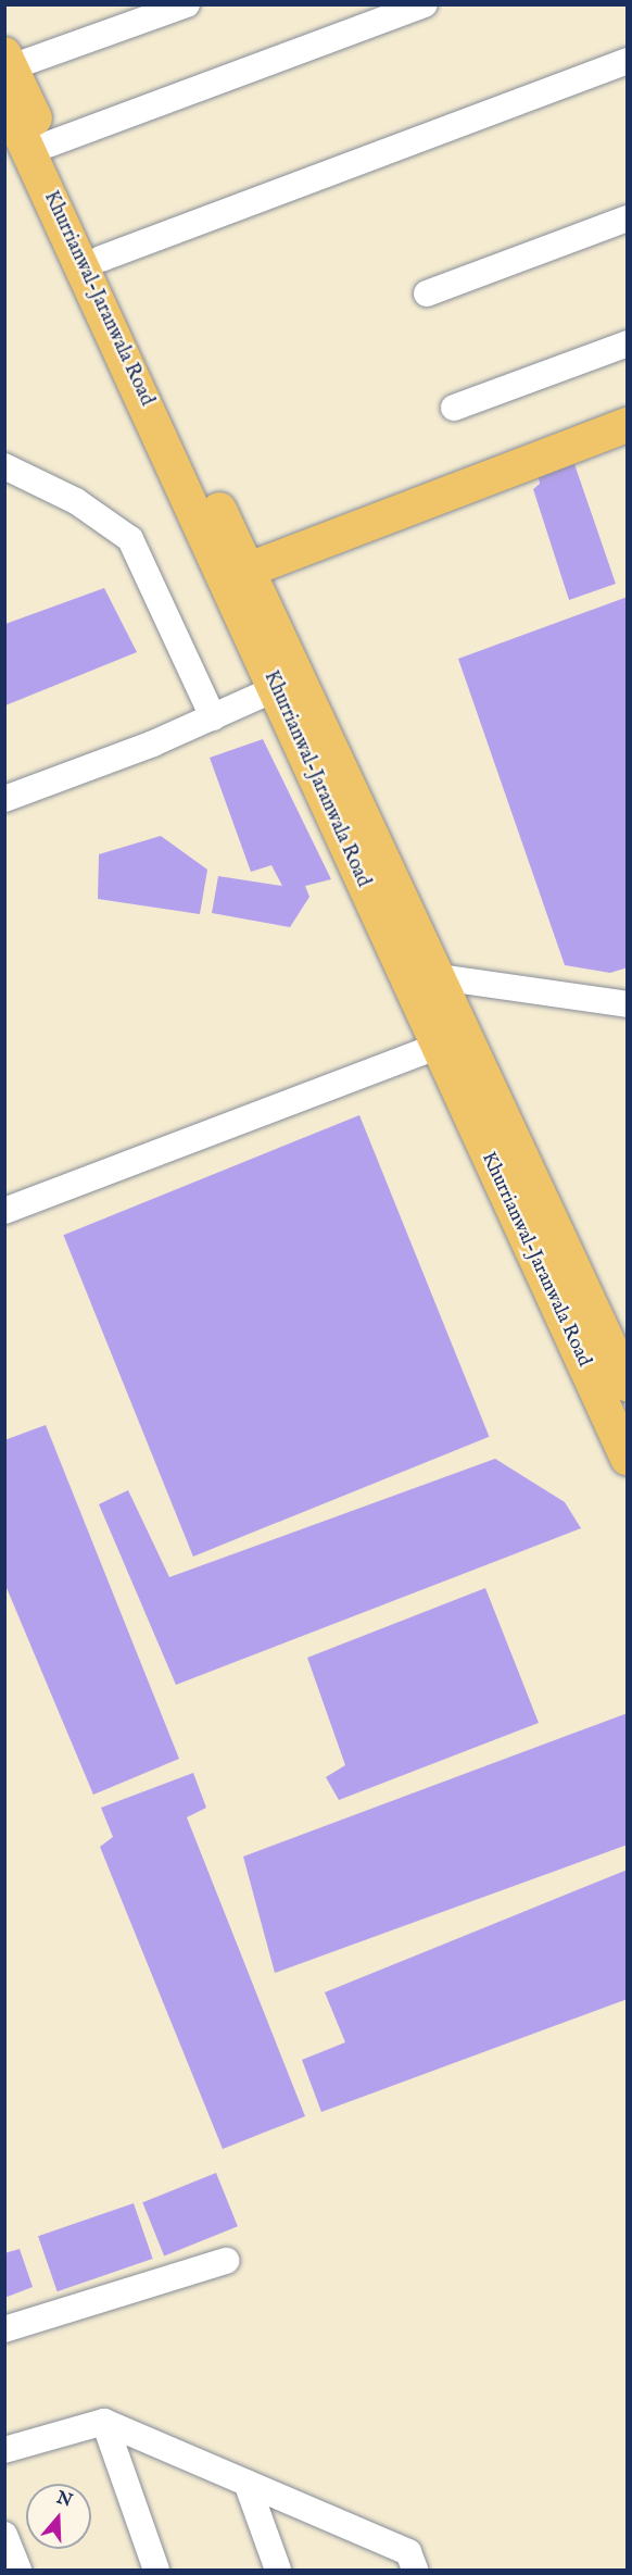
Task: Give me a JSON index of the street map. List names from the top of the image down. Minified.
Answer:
{"streets":{"main road":["Khurrianwal-Jaranwala Road"]},"north":"top"}
